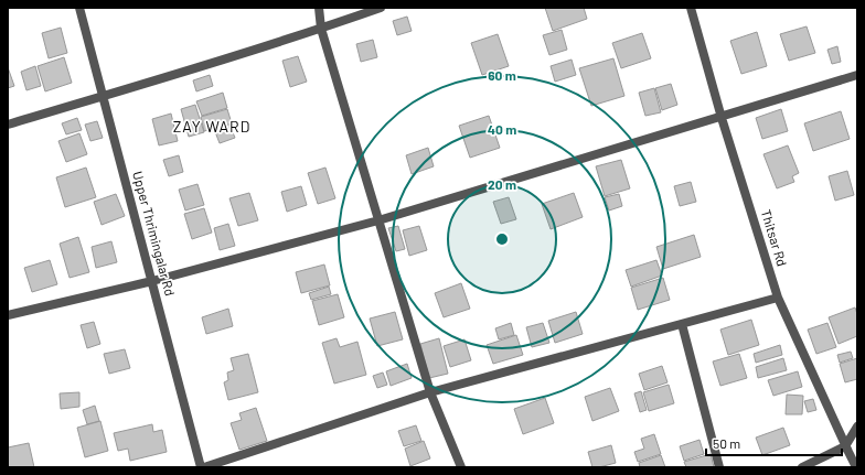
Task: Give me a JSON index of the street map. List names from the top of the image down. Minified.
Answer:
{"streets":{"street":["Upper Thrimingalar Rd","Thitsar Rd"]},"districts":["ZAY WARD"],"scale_bar":"50 m","rings":["60 m","40 m","20 m"]}
